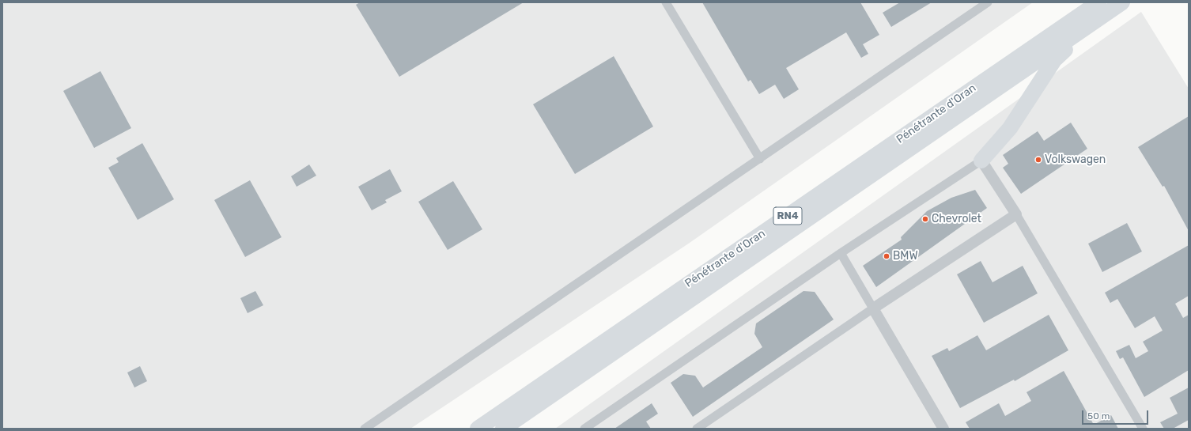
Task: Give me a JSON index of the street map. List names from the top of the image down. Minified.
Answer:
{"streets":{"highway":["Pénétrante d'Oran","RN4"]},"places":["Volkswagen","Chevrolet","BMW"],"scale_bar":"50 m"}
